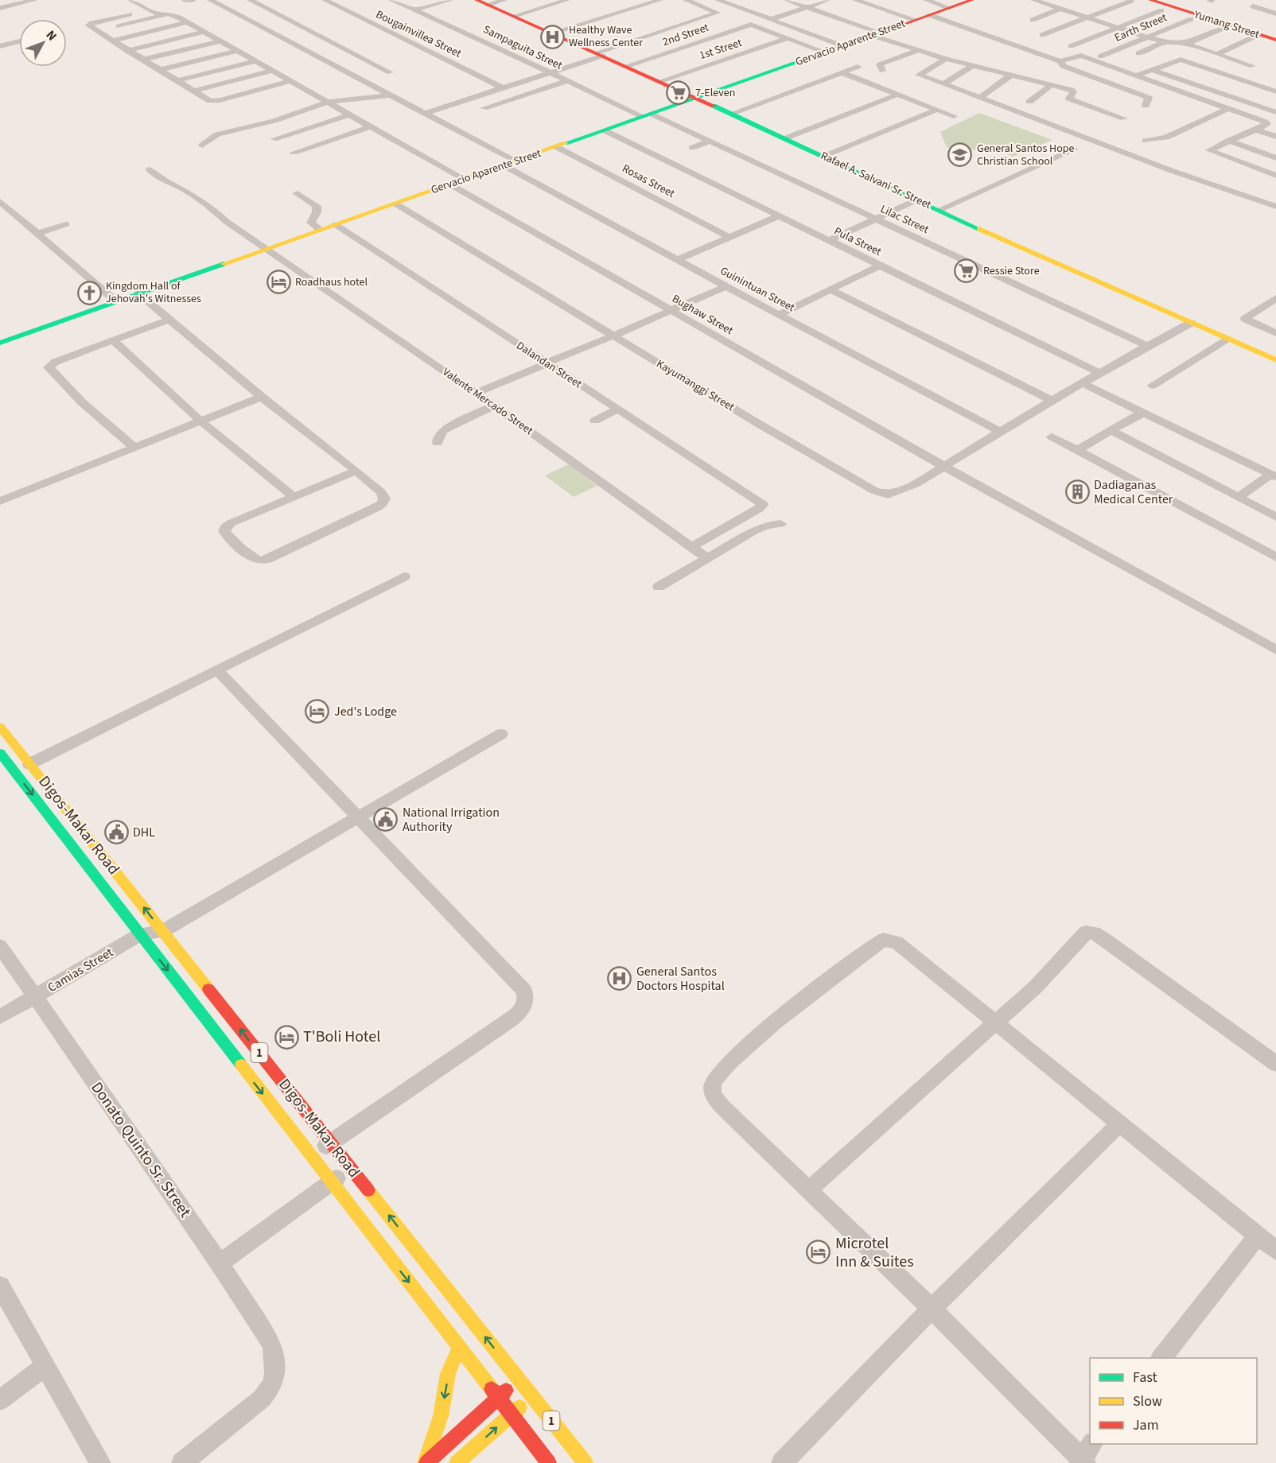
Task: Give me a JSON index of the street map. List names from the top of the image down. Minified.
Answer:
{"streets":{"main road":["Yumang Street","Gervacio Aparente Street","Rafael A. Salvani Sr. Street","Digos-Makar Road","1"],"street":["Earth Street","Bougainvillea Street","2nd Street","Sampaguita Street","1st Street","Rosas Street","Lilac Street","Pula Street","Guinintuan Street","Bughaw Street","Dalandan Street","Kayumanggi Street","Valente Mercado Street","Camias Street","Donato Quinto Sr. Street"]},"crossings":[["2nd Street","1st Street"],["2nd Street","Rafael A. Salvani Sr. Street"],["Gervacio Aparente Street","Sampaguita Street"],["Gervacio Aparente Street","Rafael A. Salvani Sr. Street"],["Gervacio Aparente Street","Rosas Street"],["Gervacio Aparente Street","Lilac Street"],["Gervacio Aparente Street","Pula Street"],["Gervacio Aparente Street","Guinintuan Street"],["Gervacio Aparente Street","Bughaw Street"],["Gervacio Aparente Street","Dalandan Street"],["Gervacio Aparente Street","Kayumanggi Street"],["Gervacio Aparente Street","Valente Mercado Street"],["Sampaguita Street","Lilac Street"],["1st Street","Rafael A. Salvani Sr. Street"],["Rafael A. Salvani Sr. Street","Kayumanggi Street"],["Lilac Street","Kayumanggi Street"],["Pula Street","Kayumanggi Street"],["Guinintuan Street","Kayumanggi Street"],["Bughaw Street","Kayumanggi Street"],["Dalandan Street","Valente Mercado Street"],["Digos-Makar Road","Camias Street"],["Camias Street","Donato Quinto Sr. Street"]],"places":{"hospital":["Healthy Wave Wellness Center","General Santos Doctors Hospital"],"supermarket":["7-Eleven","Ressie Store"],"school or university":["General Santos Hope Christian School"],"hotel":["Roadhaus hotel","Jed's Lodge","T'Boli Hotel","Microtel Inn & Suites"],"church":["Kingdom Hall of Jehovah's Witnesses"],"building":["Dadiaganas Medical Center"],"public building":["National Irrigation Authority","DHL"]},"legend":["Fast","Slow","Jam"],"north":"top right"}
